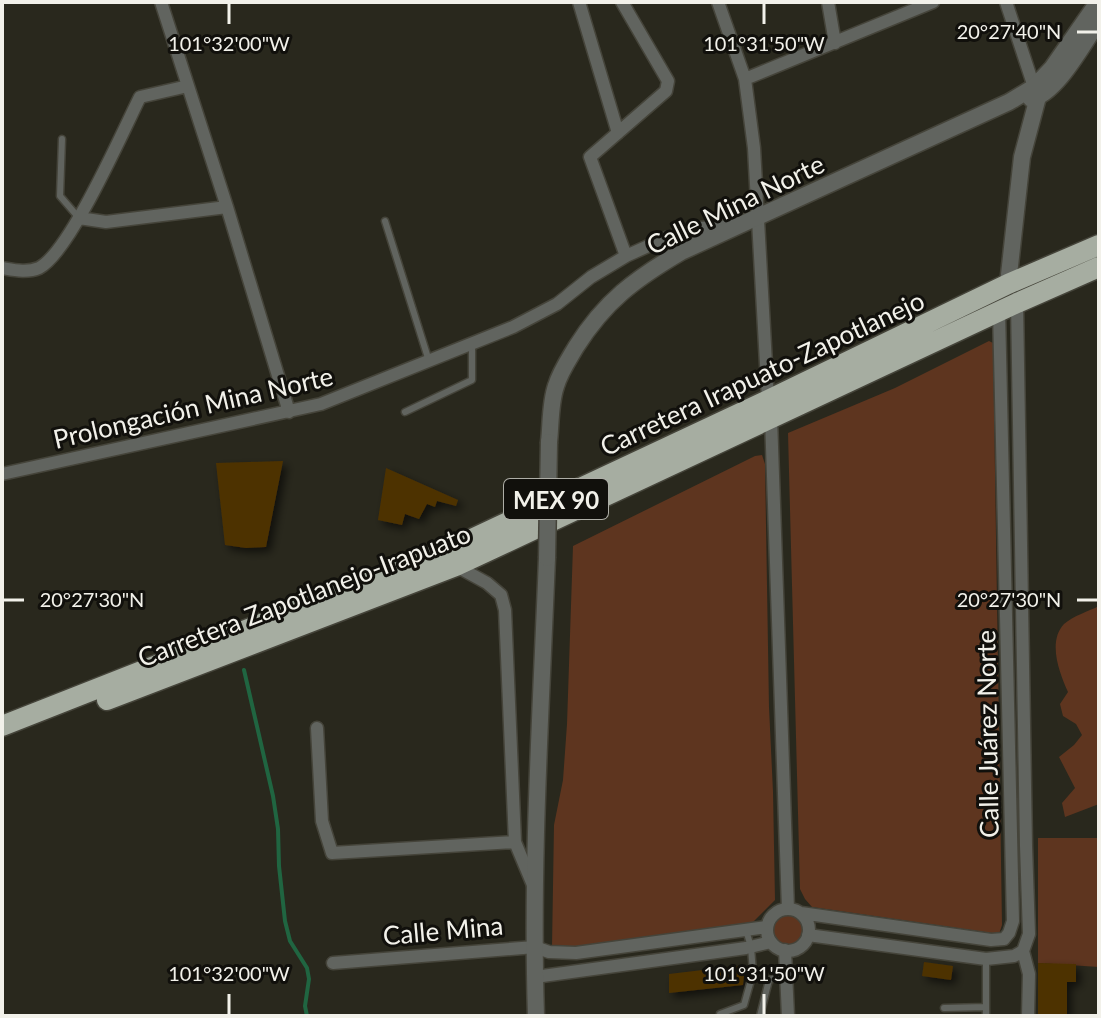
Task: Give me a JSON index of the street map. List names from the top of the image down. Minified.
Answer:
{"streets":{"highway":["Carretera Irapuato-Zapotlanejo","MEX 90","Carretera Zapotlanejo-Irapuato"],"street":["Calle Mina Norte","Prolongación Mina Norte","Calle Juárez Norte","Calle Mina"]},"crossings":[["Calle Mina Norte","Prolongación Mina Norte"],["Calle Mina Norte","Calle Mina"],["Carretera Irapuato-Zapotlanejo","Carretera Zapotlanejo-Irapuato"],["Carretera Irapuato-Zapotlanejo","Calle Juárez Norte"],["Carretera Zapotlanejo-Irapuato","Calle Juárez Norte"]],"coordinates":["20°27'40\"N","101°32'00\"W","101°31'50\"W","20°27'30\"N"]}
